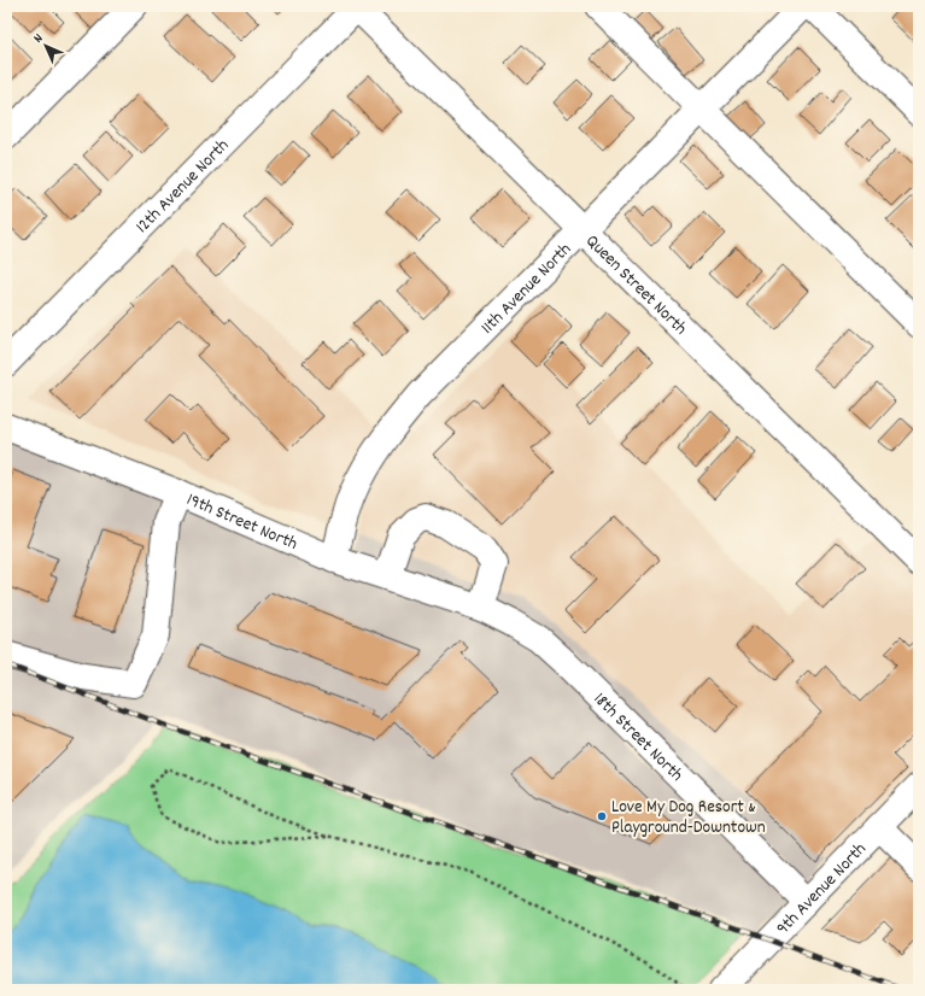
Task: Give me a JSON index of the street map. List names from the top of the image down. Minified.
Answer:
{"streets":{"street":["12th Avenue North","Queen Street North","11th Avenue North","19th Street North","18th Street North","9th Avenue North"]},"crossings":[["12th Avenue North","Queen Street North"],["Queen Street North","11th Avenue North"],["11th Avenue North","19th Street North"],["19th Street North","18th Street North"],["18th Street North","9th Avenue North"]],"places":["Love My Dog Resort & Playground-Downtown"],"north":"top left"}
